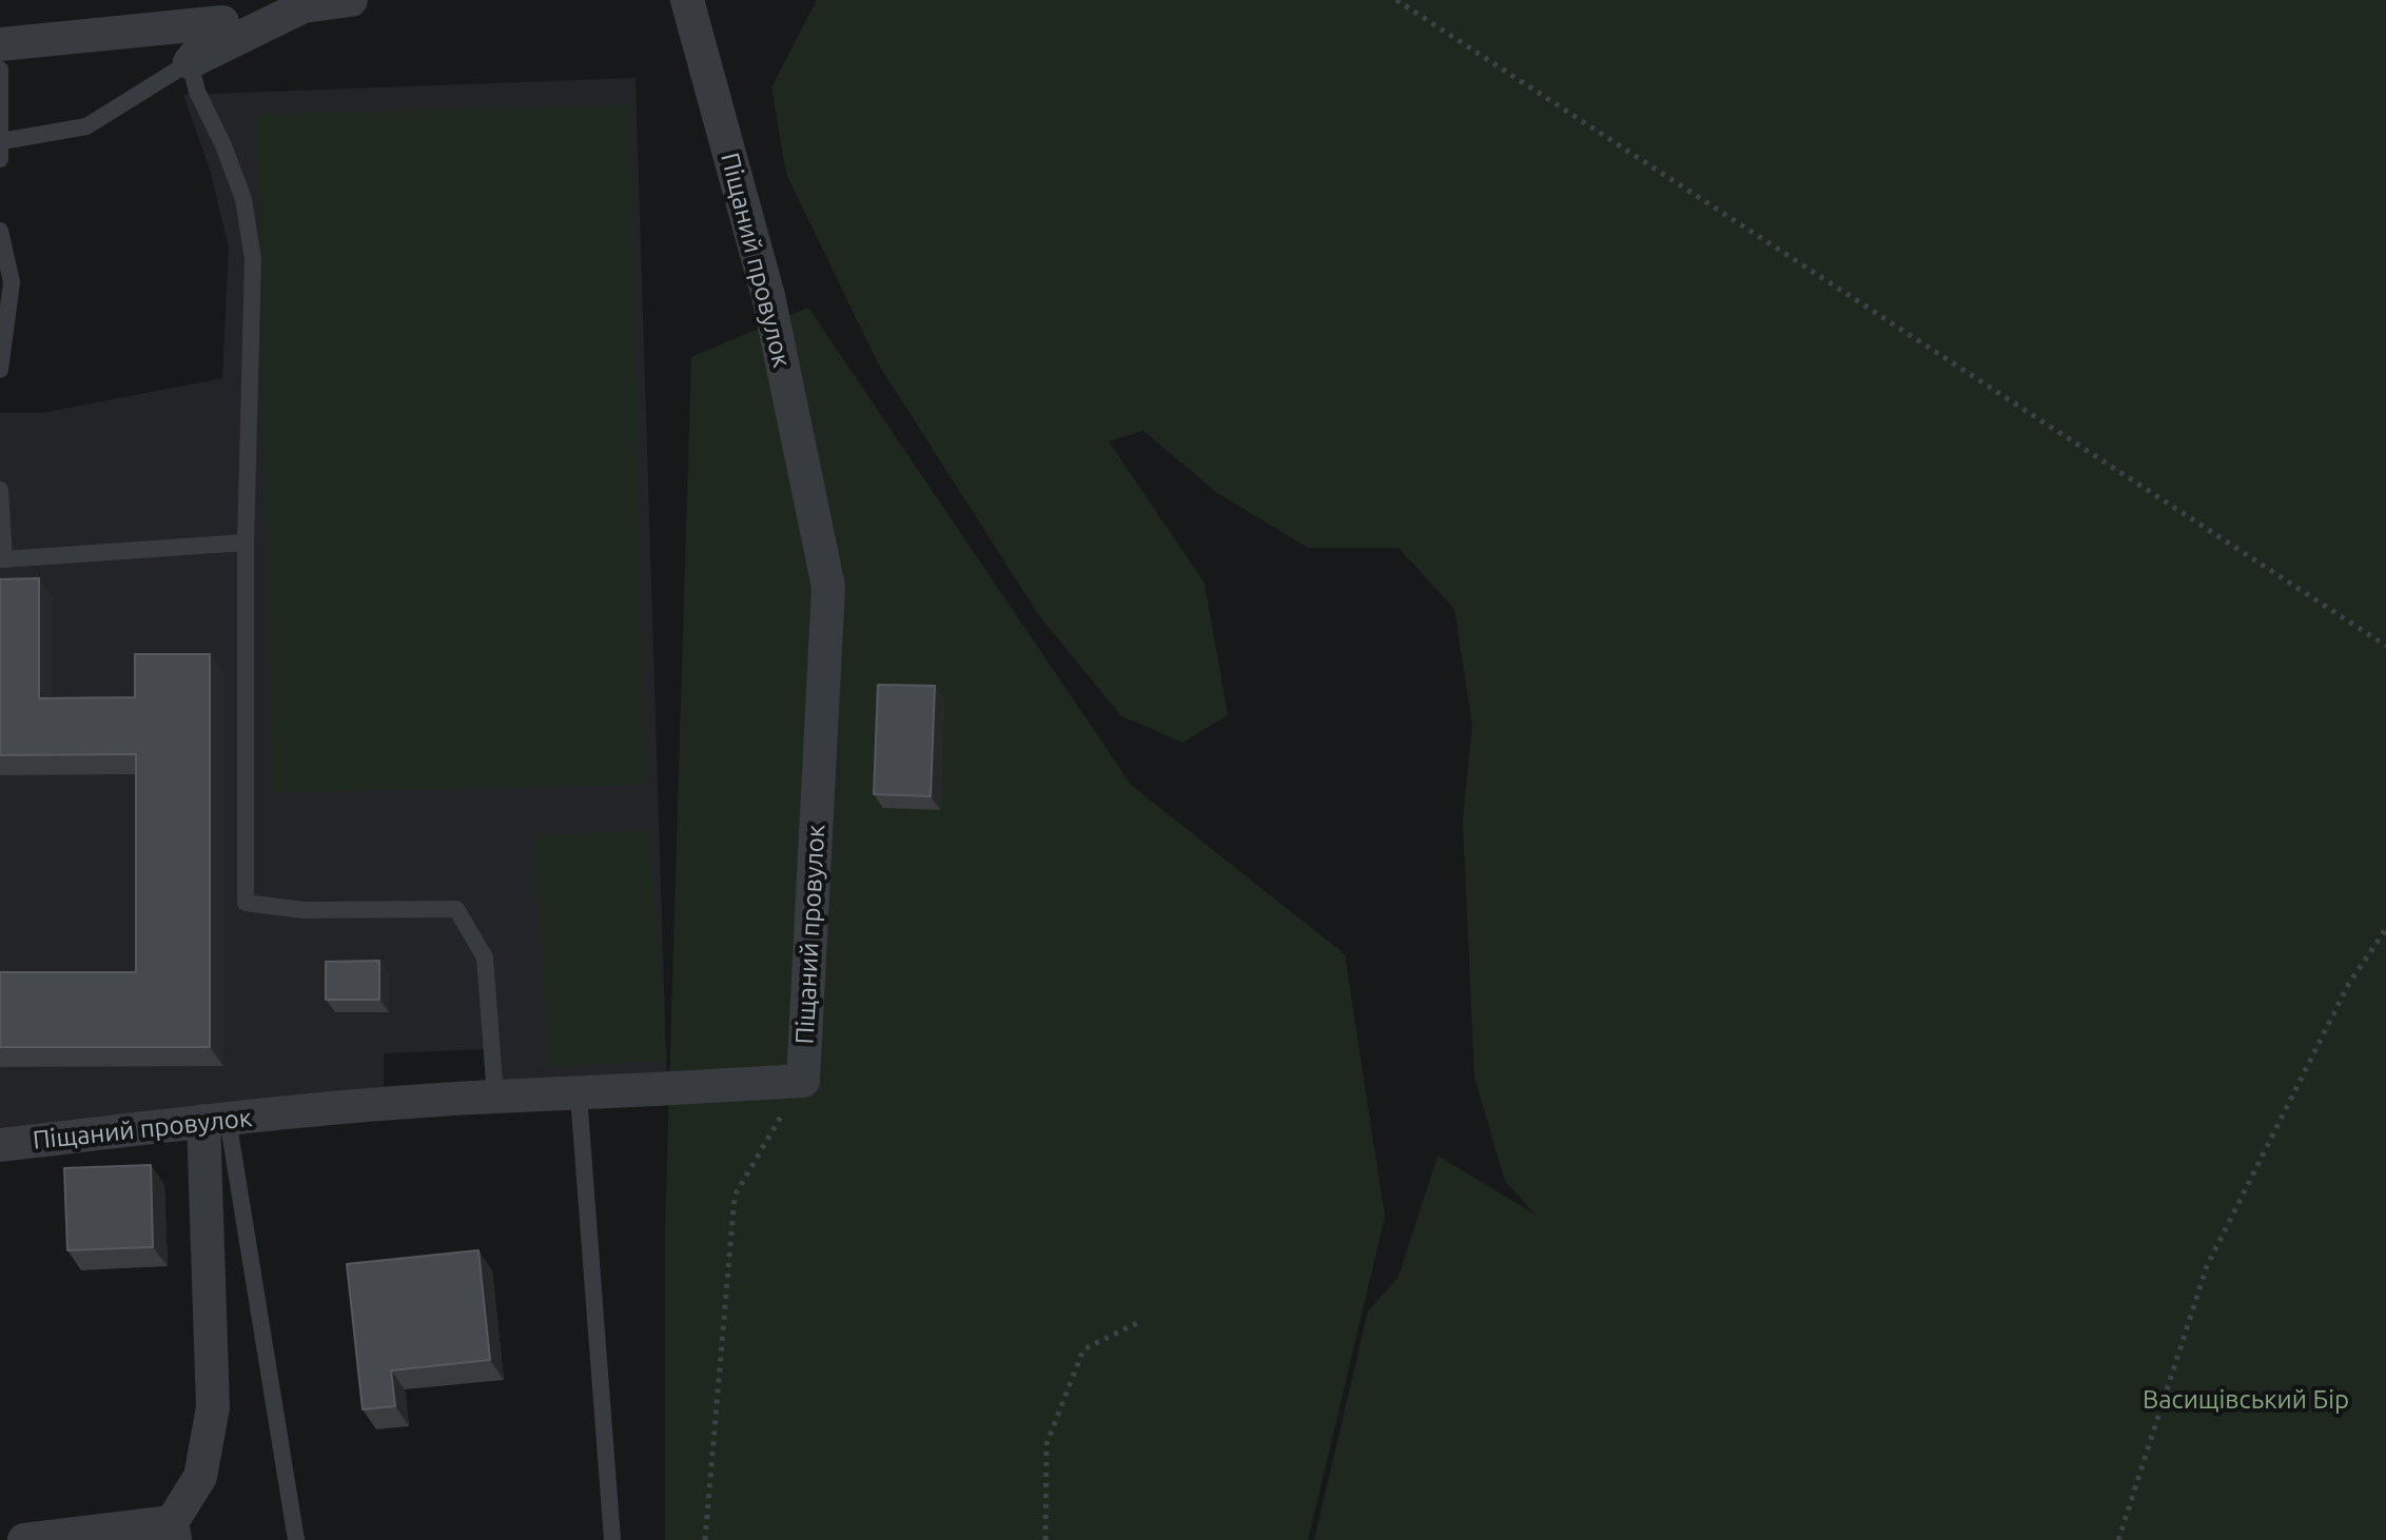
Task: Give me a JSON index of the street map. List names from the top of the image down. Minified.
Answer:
{"streets":{"street":["Піщаний провулок"]},"parks":["Васищівський Бір"]}
